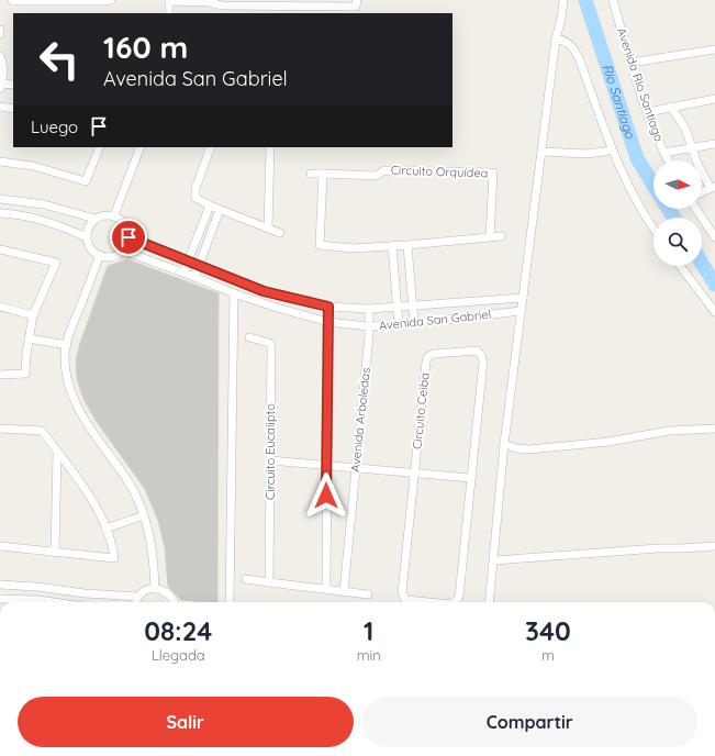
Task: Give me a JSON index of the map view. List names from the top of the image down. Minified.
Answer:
{"streets":{"street":["Avenida Río Santiago","Circuito Orquídea","Avenida San Gabriel","Circuito Ceiba","Avenida Arboledas","Circuito Eucalipto"]},"crossings":[["Avenida San Gabriel","Avenida Arboledas"]],"water":["Rio Santiago"],"north":"right","page":{"turn":["160 m","Avenida San Gabriel"],"then":"Luego","eta":["08:24","Llegada","1","min","340","m"],"buttons":["Salir","Compartir"]}}
